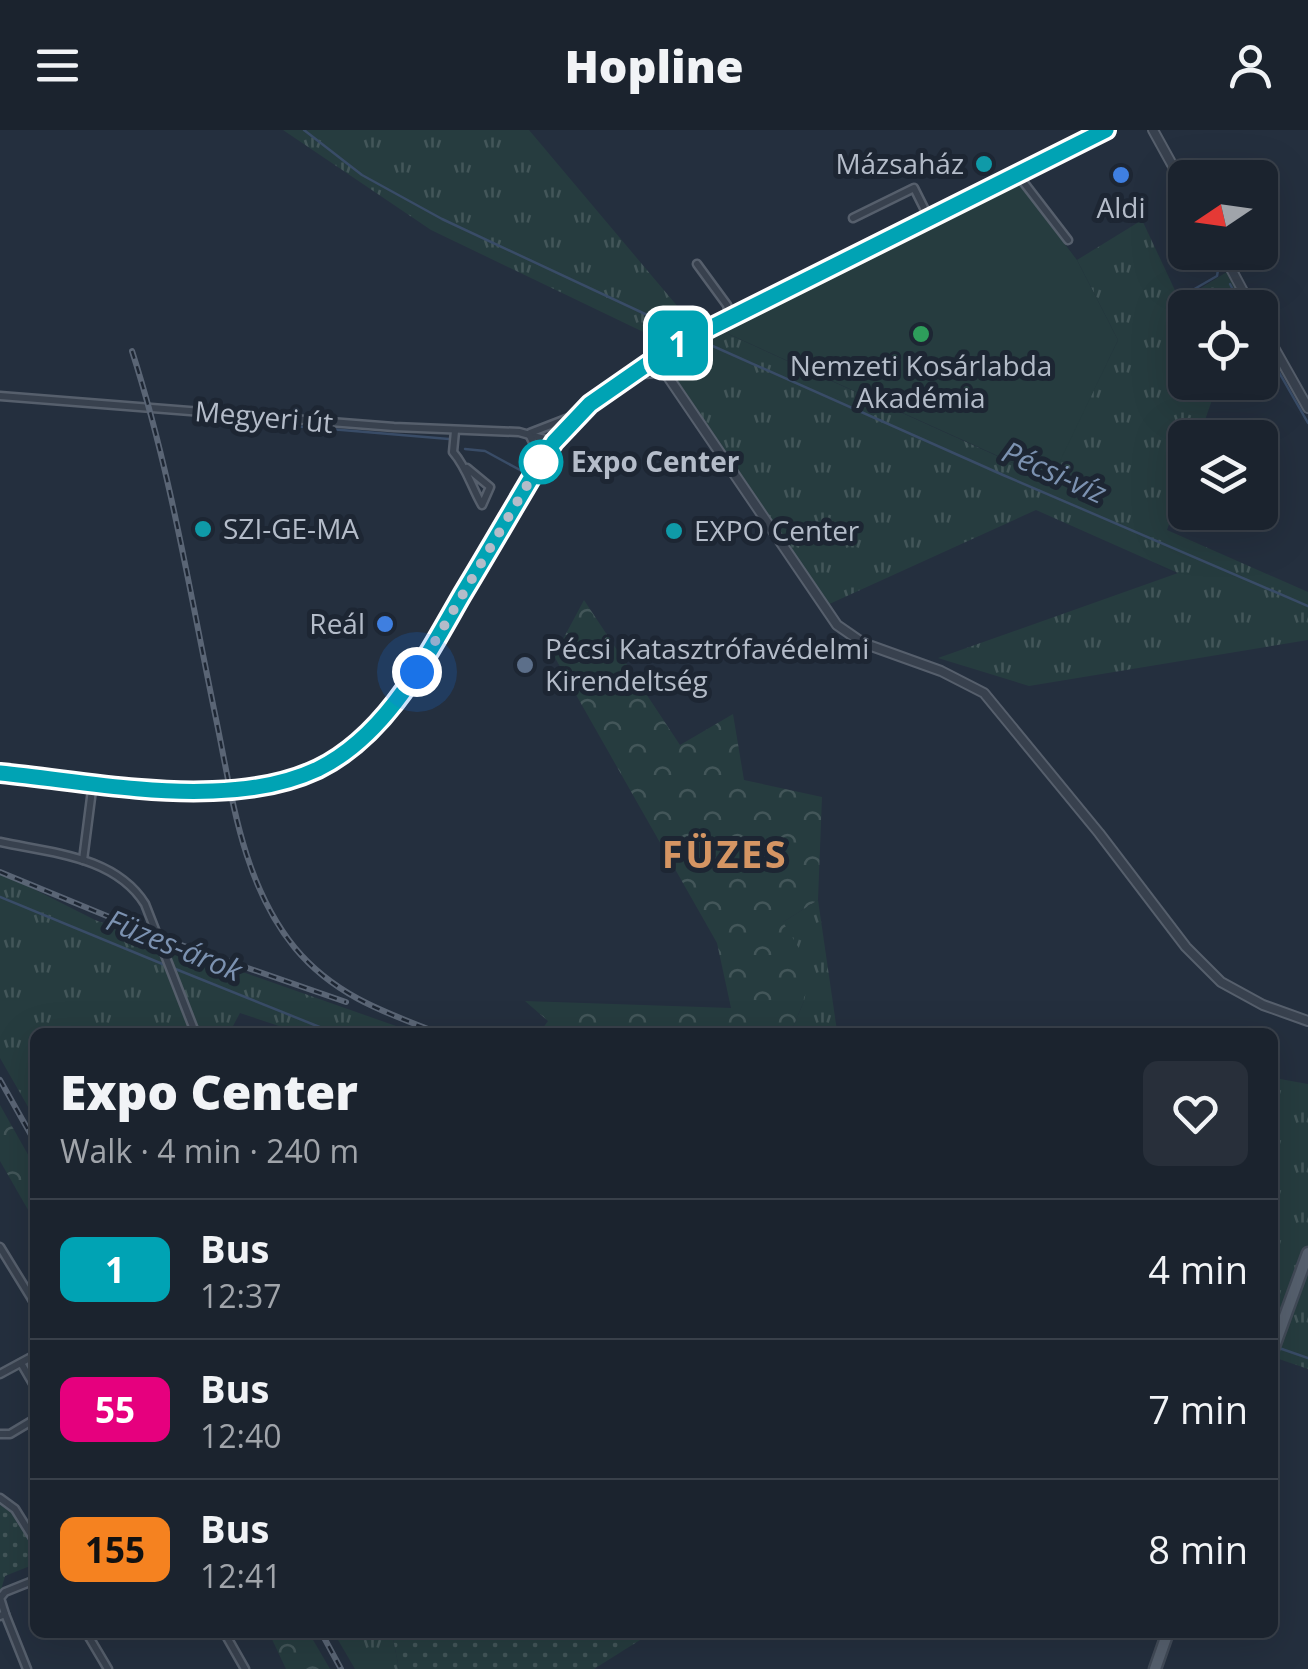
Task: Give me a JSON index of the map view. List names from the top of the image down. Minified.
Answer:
{"streets":{"street":["Megyeri út"]},"districts":["FÜZES"],"water":["Pécsi-víz","Füzes-árok"],"places":["Mázsaház","Aldi","Nemzeti Kosárlabda Akadémia","Expo Center","SZI-GE-MA","EXPO Center","Reál","Pécsi Katasztrófavédelmi Kirendeltség"],"lines":["bus line 1"],"north":"left","page":{"header":"Hopline","on_map":"1","heading":["Expo Center","Walk · 4 min · 240 m"],"list":[{"mark":"1","name":"Bus","note":"12:37","value":"4 min"},{"mark":"55","name":"Bus","note":"12:40","value":"7 min"},{"mark":"155","name":"Bus","note":"12:41","value":"8 min"}]}}
